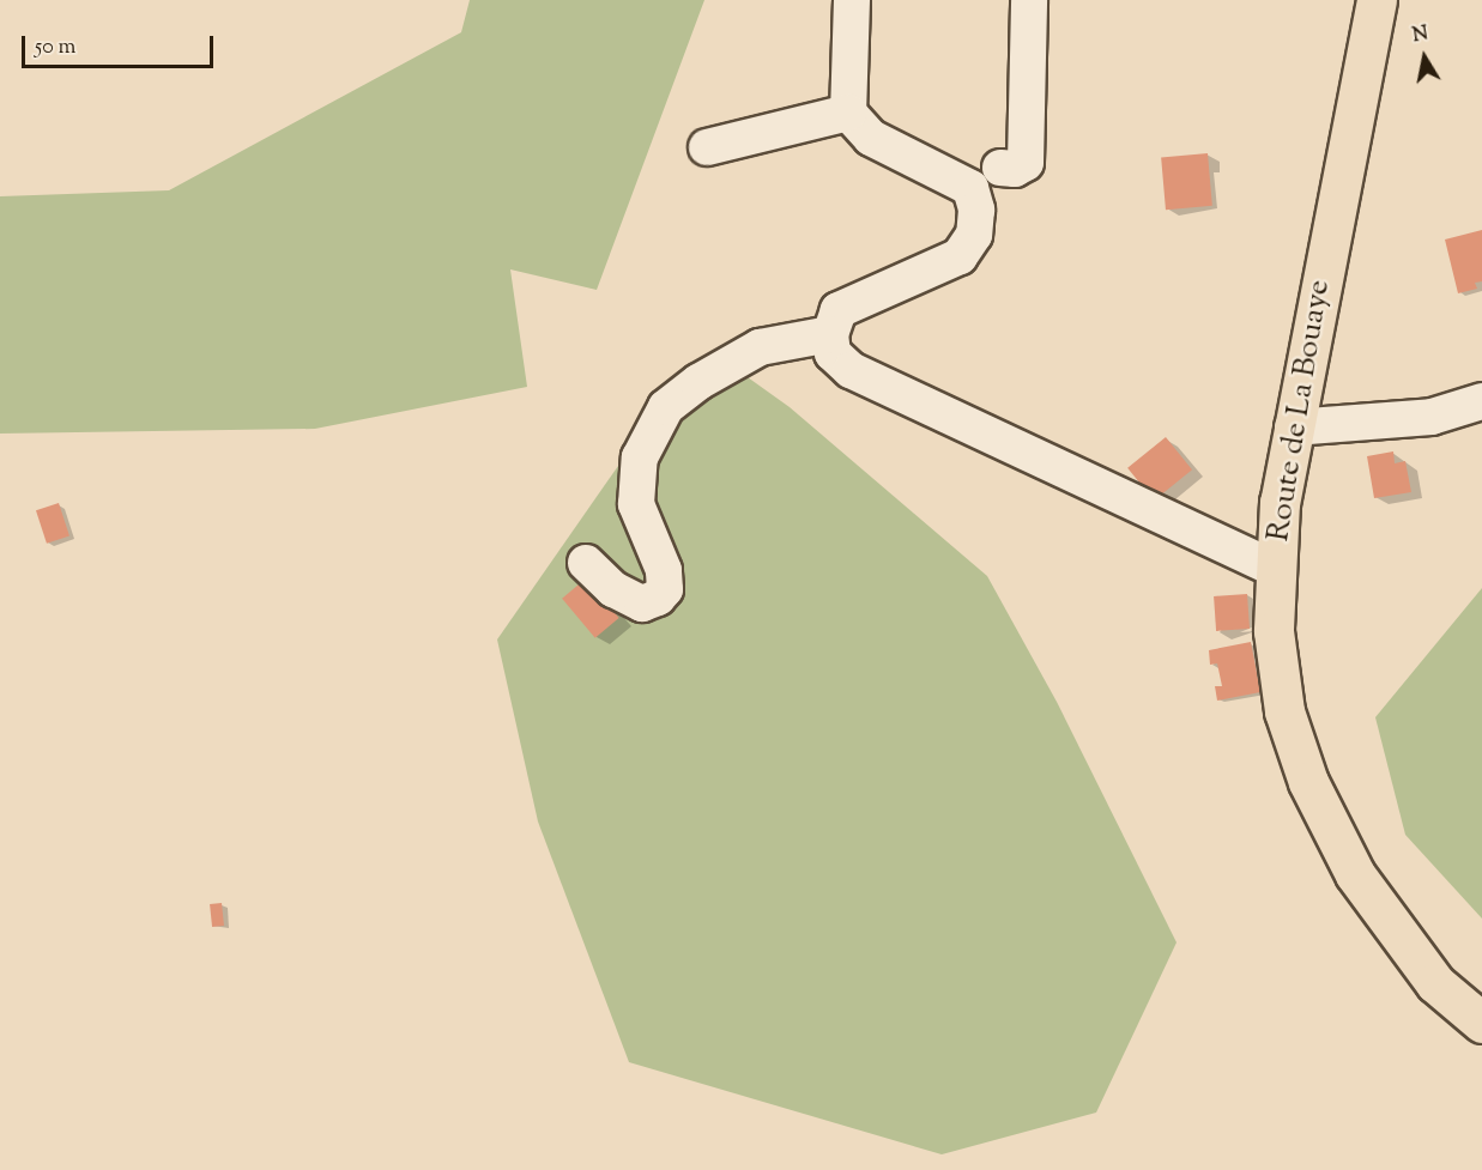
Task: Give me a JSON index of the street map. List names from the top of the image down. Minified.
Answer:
{"streets":{"main road":["Route de La Bouaye"]},"scale_bar":"50 m","north":"top"}
